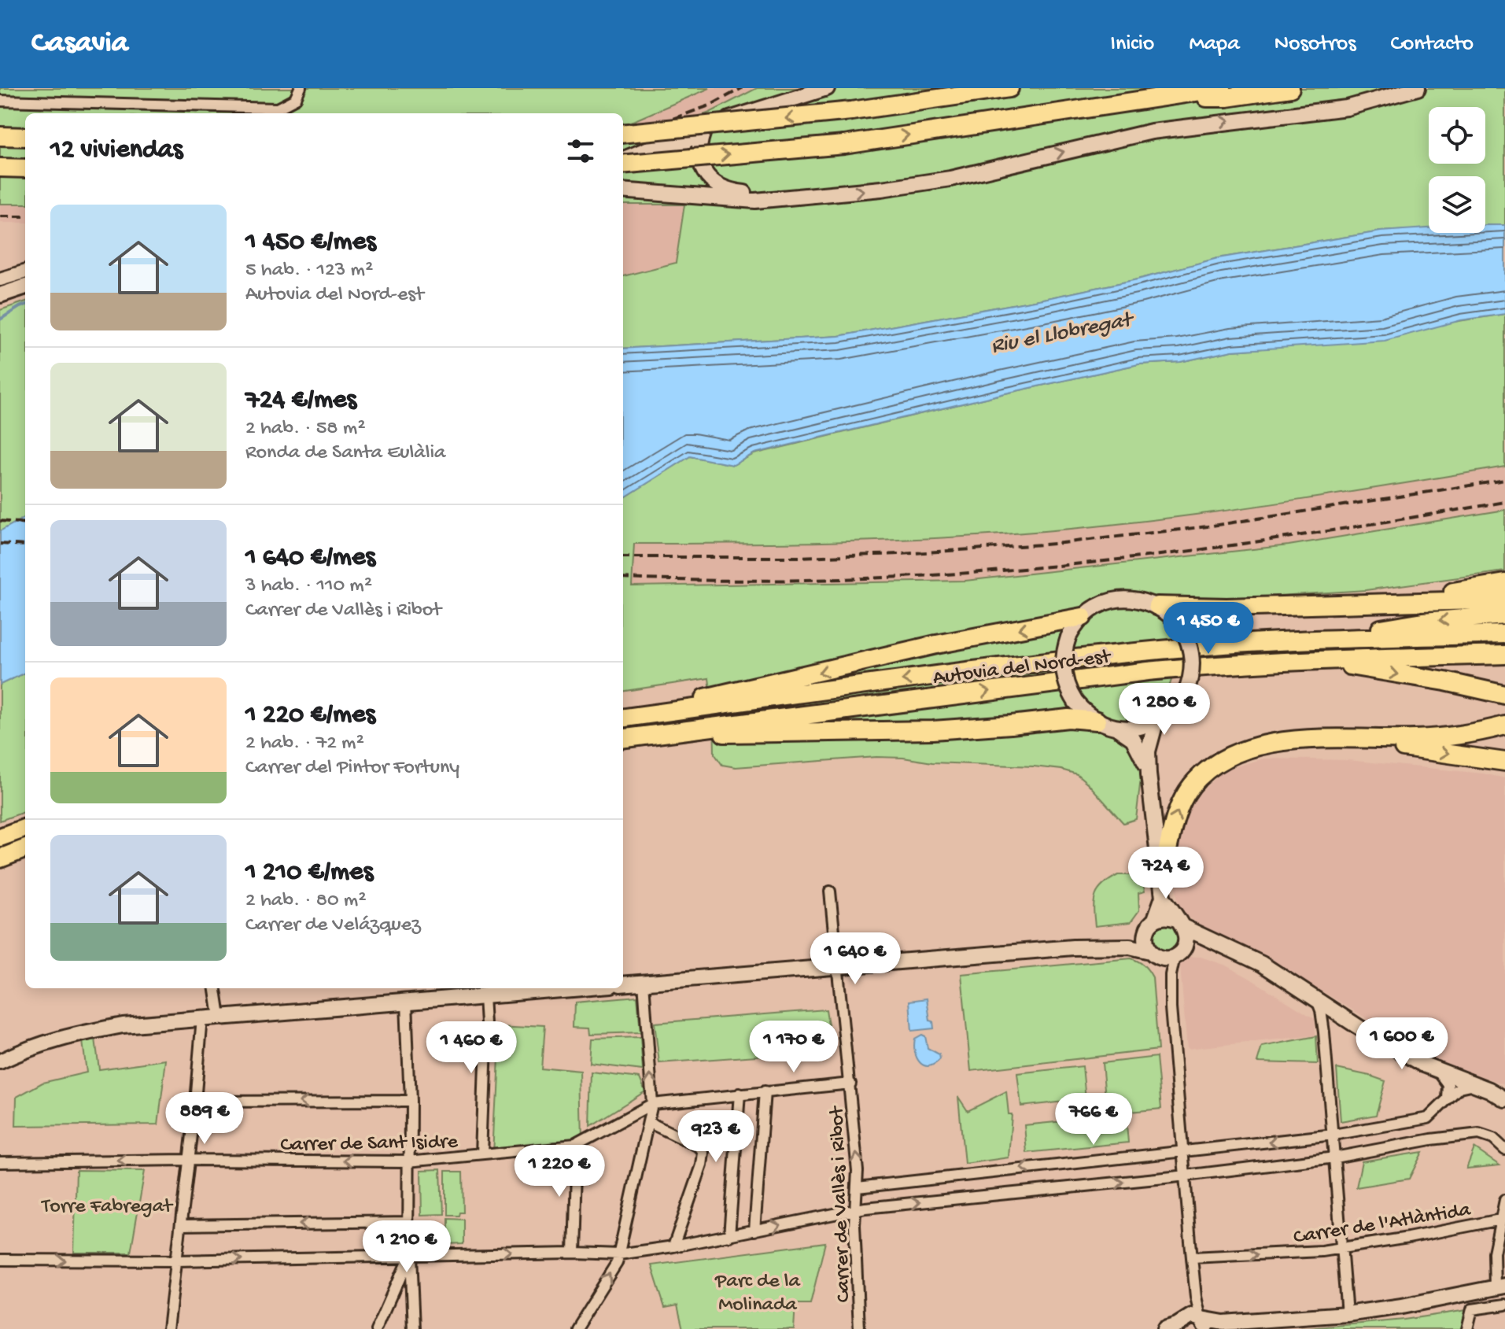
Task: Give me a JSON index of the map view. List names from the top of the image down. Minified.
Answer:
{"streets":{"highway":["Autovia del Nord-est"],"street":["Carrer de Sant Isidre","Carrer de Vallès i Ribot","Carrer de l'Atlàntida"]},"one_way":["Carrer de l'Atlàntida"],"water":["Riu el Llobregat"],"parks":["Torre Fabregat","Parc de la Molinada"],"page":{"header":"Casavia","nav":["Inicio","Mapa","Nosotros","Contacto"],"heading":"12 viviendas","list":[{"name":"1 450 €/mes","note":"5 hab. · 123 m² · Autovia del Nord-est"},{"name":"724 €/mes","note":"2 hab. · 58 m² · Ronda de Santa Eulàlia"},{"name":"1 640 €/mes","note":"3 hab. · 110 m² · Carrer de Vallès i Ribot"},{"name":"1 220 €/mes","note":"2 hab. · 72 m² · Carrer del Pintor Fortuny"},{"name":"1 210 €/mes","note":"2 hab. · 80 m² · Carrer de Velázquez"}],"price":["1 450 €","1 280 €","724 €","1 640 €","1 600 €","1 170 €","1 460 €","889 €","766 €","923 €","1 220 €","1 210 €"]}}
